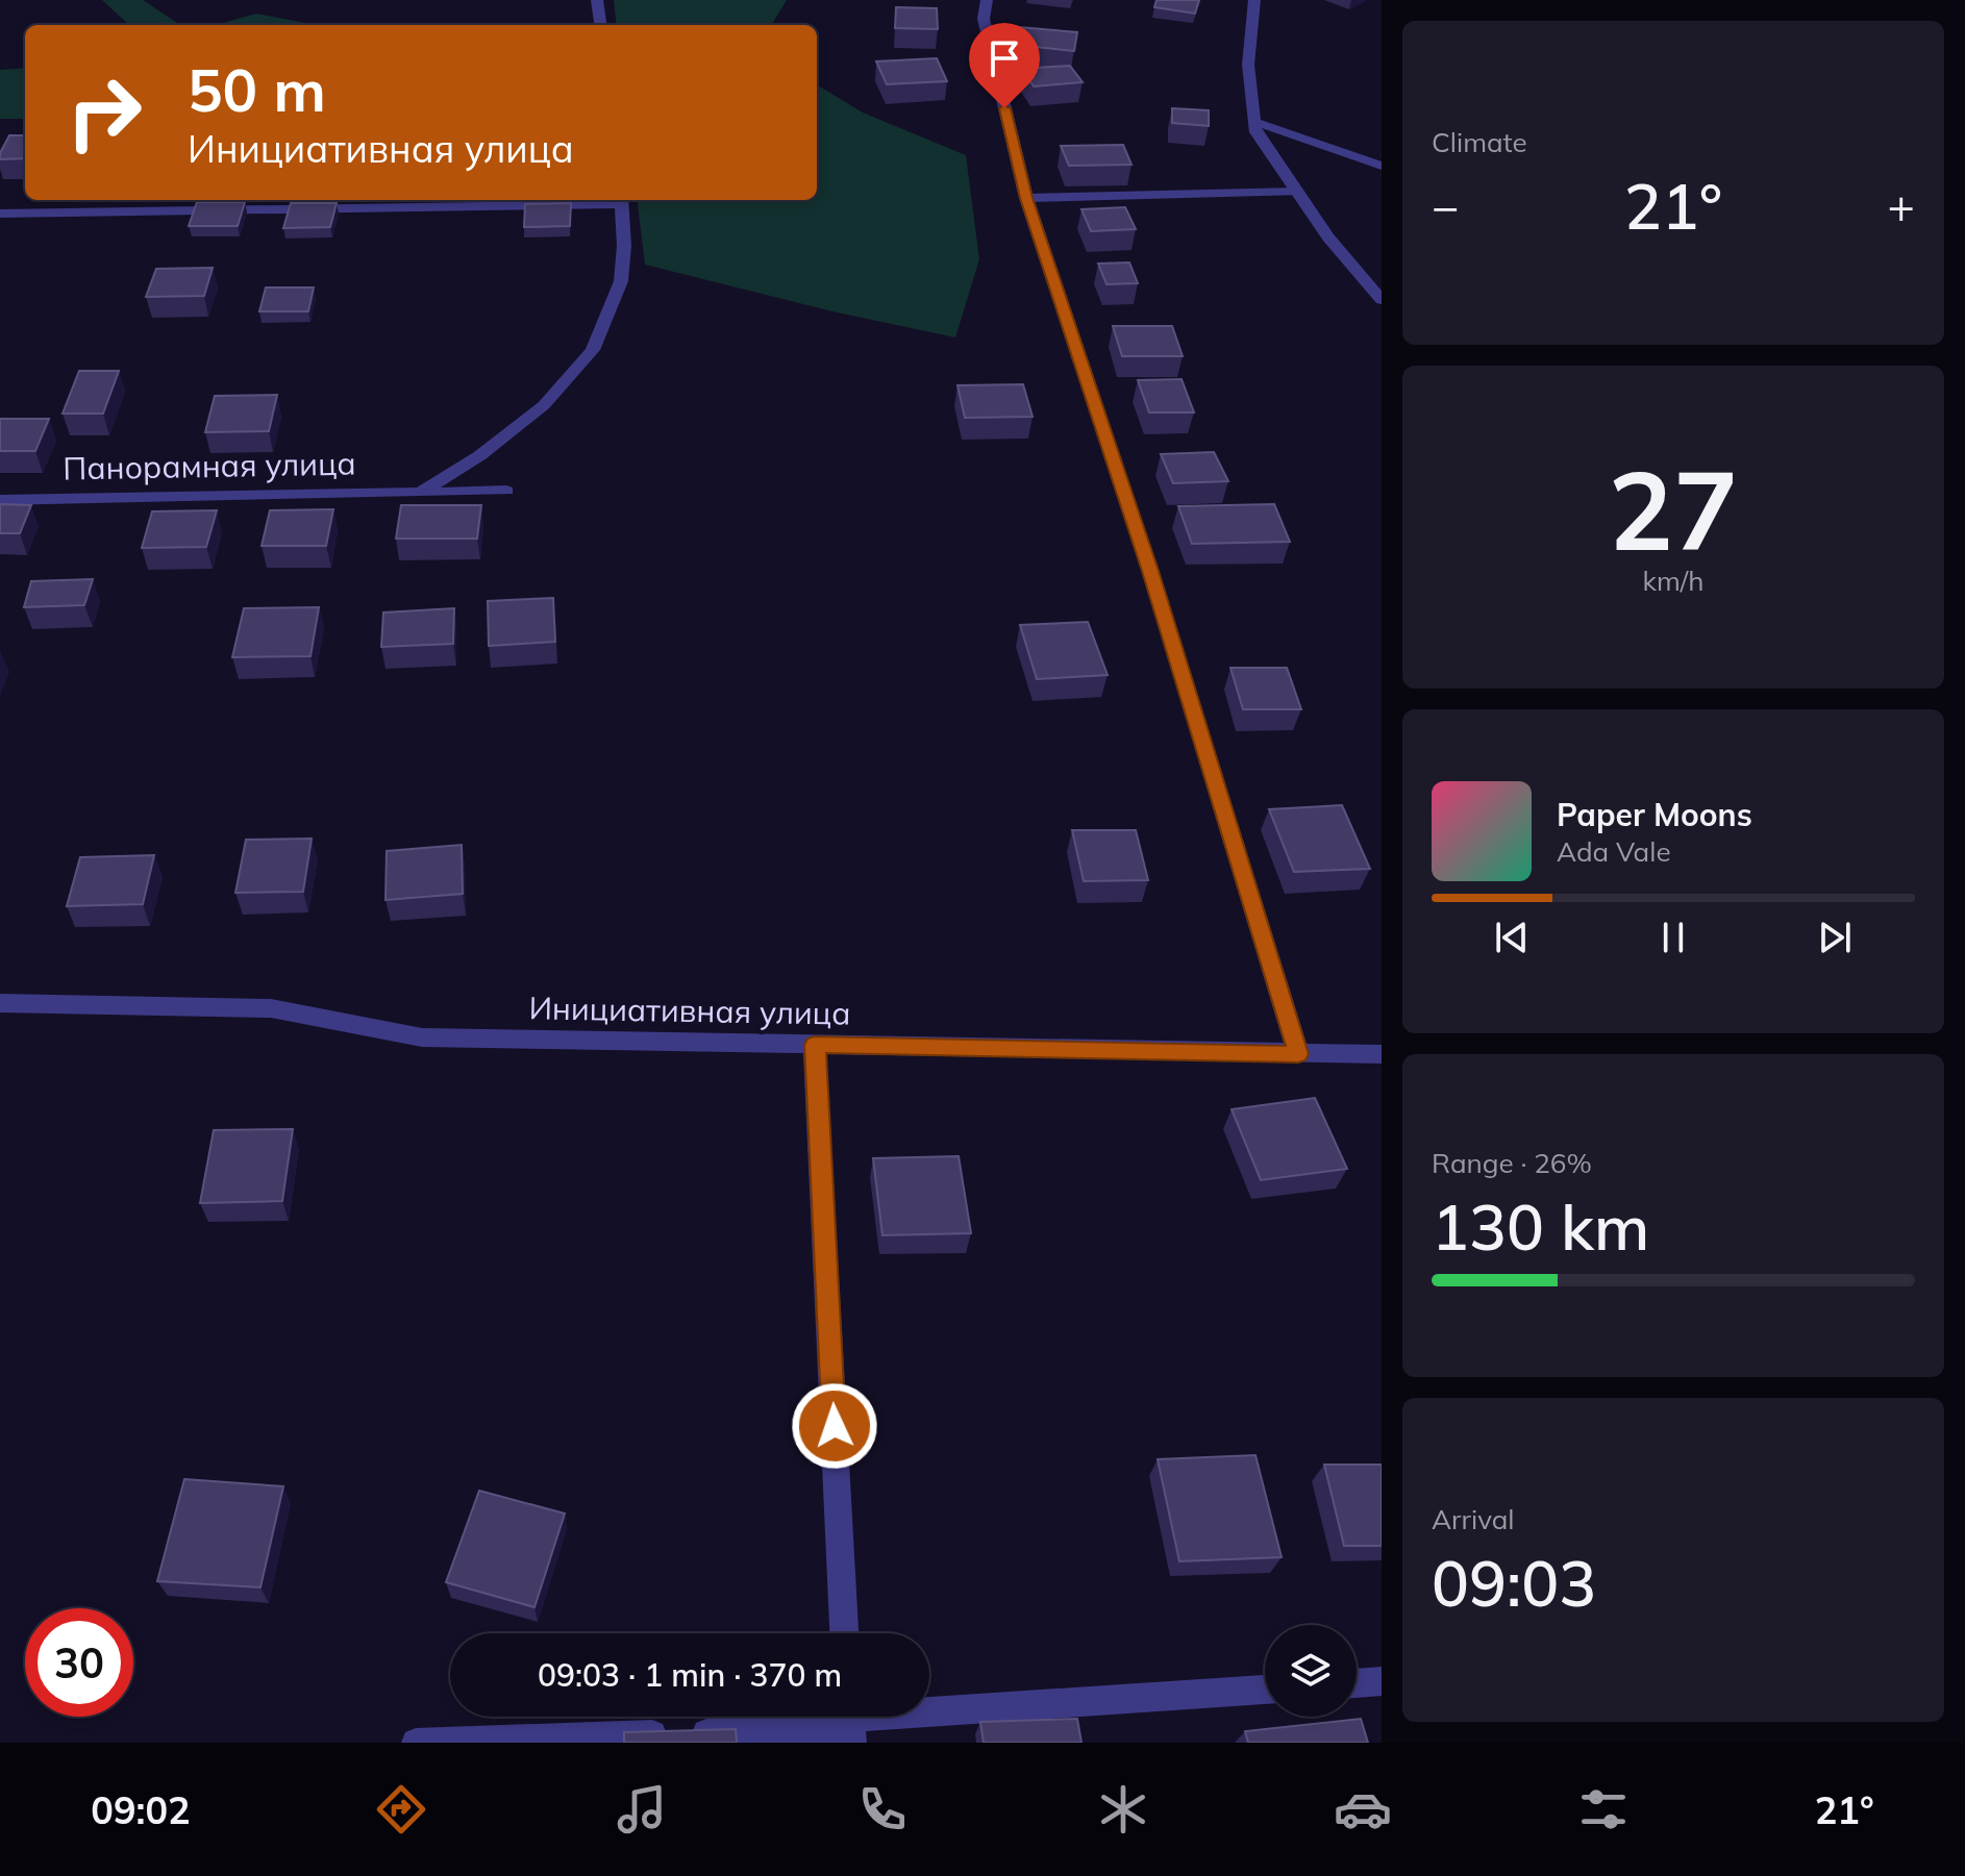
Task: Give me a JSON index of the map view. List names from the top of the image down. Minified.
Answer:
{"streets":{"street":["Панорамная улица","Инициативная улица"]},"page":{"tile":["Climate",["27","km/h"],["Range · 26%","130 km"],["Arrival","09:03"]],"turn":["50 m","Инициативная улица"],"heat":["−","21°","+"],"song":["Paper Moons","Ada Vale"],"limit":"30","trip":"09:03 · 1 min · 370 m","tabs":["09:02","21°"]}}
